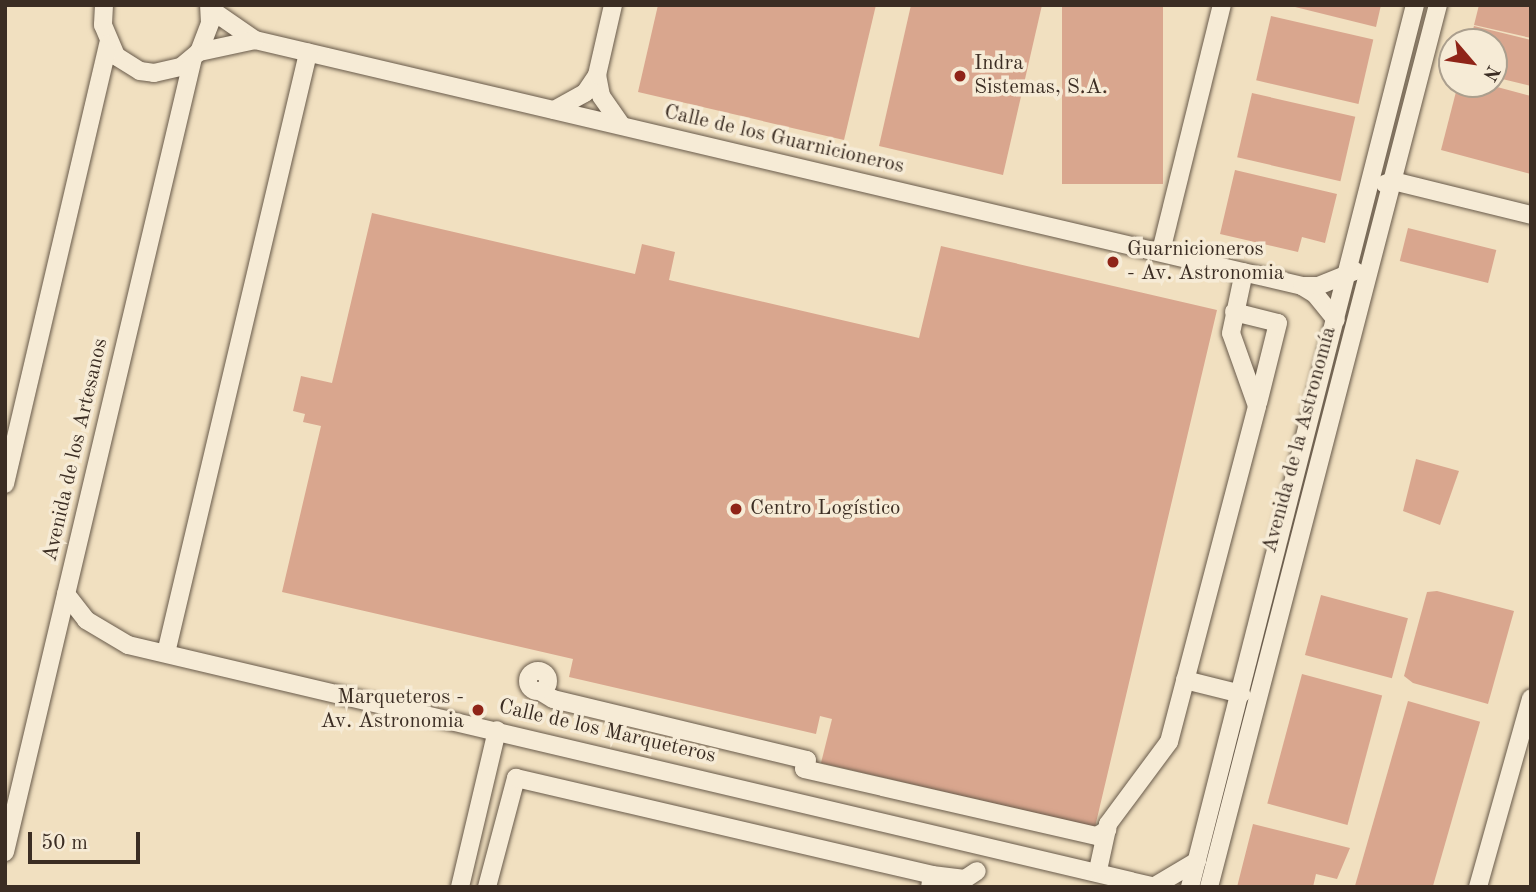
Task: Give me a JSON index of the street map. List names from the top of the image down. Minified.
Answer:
{"streets":{"street":["Calle de los Guarnicioneros","Avenida de la Astronomía","Avenida de los Artesanos","Calle de los Marqueteros"]},"crossings":[["Calle de los Guarnicioneros","Avenida de la Astronomía"],["Calle de los Guarnicioneros","Avenida de los Artesanos"],["Avenida de la Astronomía","Calle de los Marqueteros"],["Avenida de los Artesanos","Calle de los Marqueteros"]],"places":["Indra Sistemas, S.A.","Guarnicioneros - Av. Astronomia","Centro Logístico","Marqueteros - Av. Astronomia"],"scale_bar":"50 m","north":"bottom right"}
